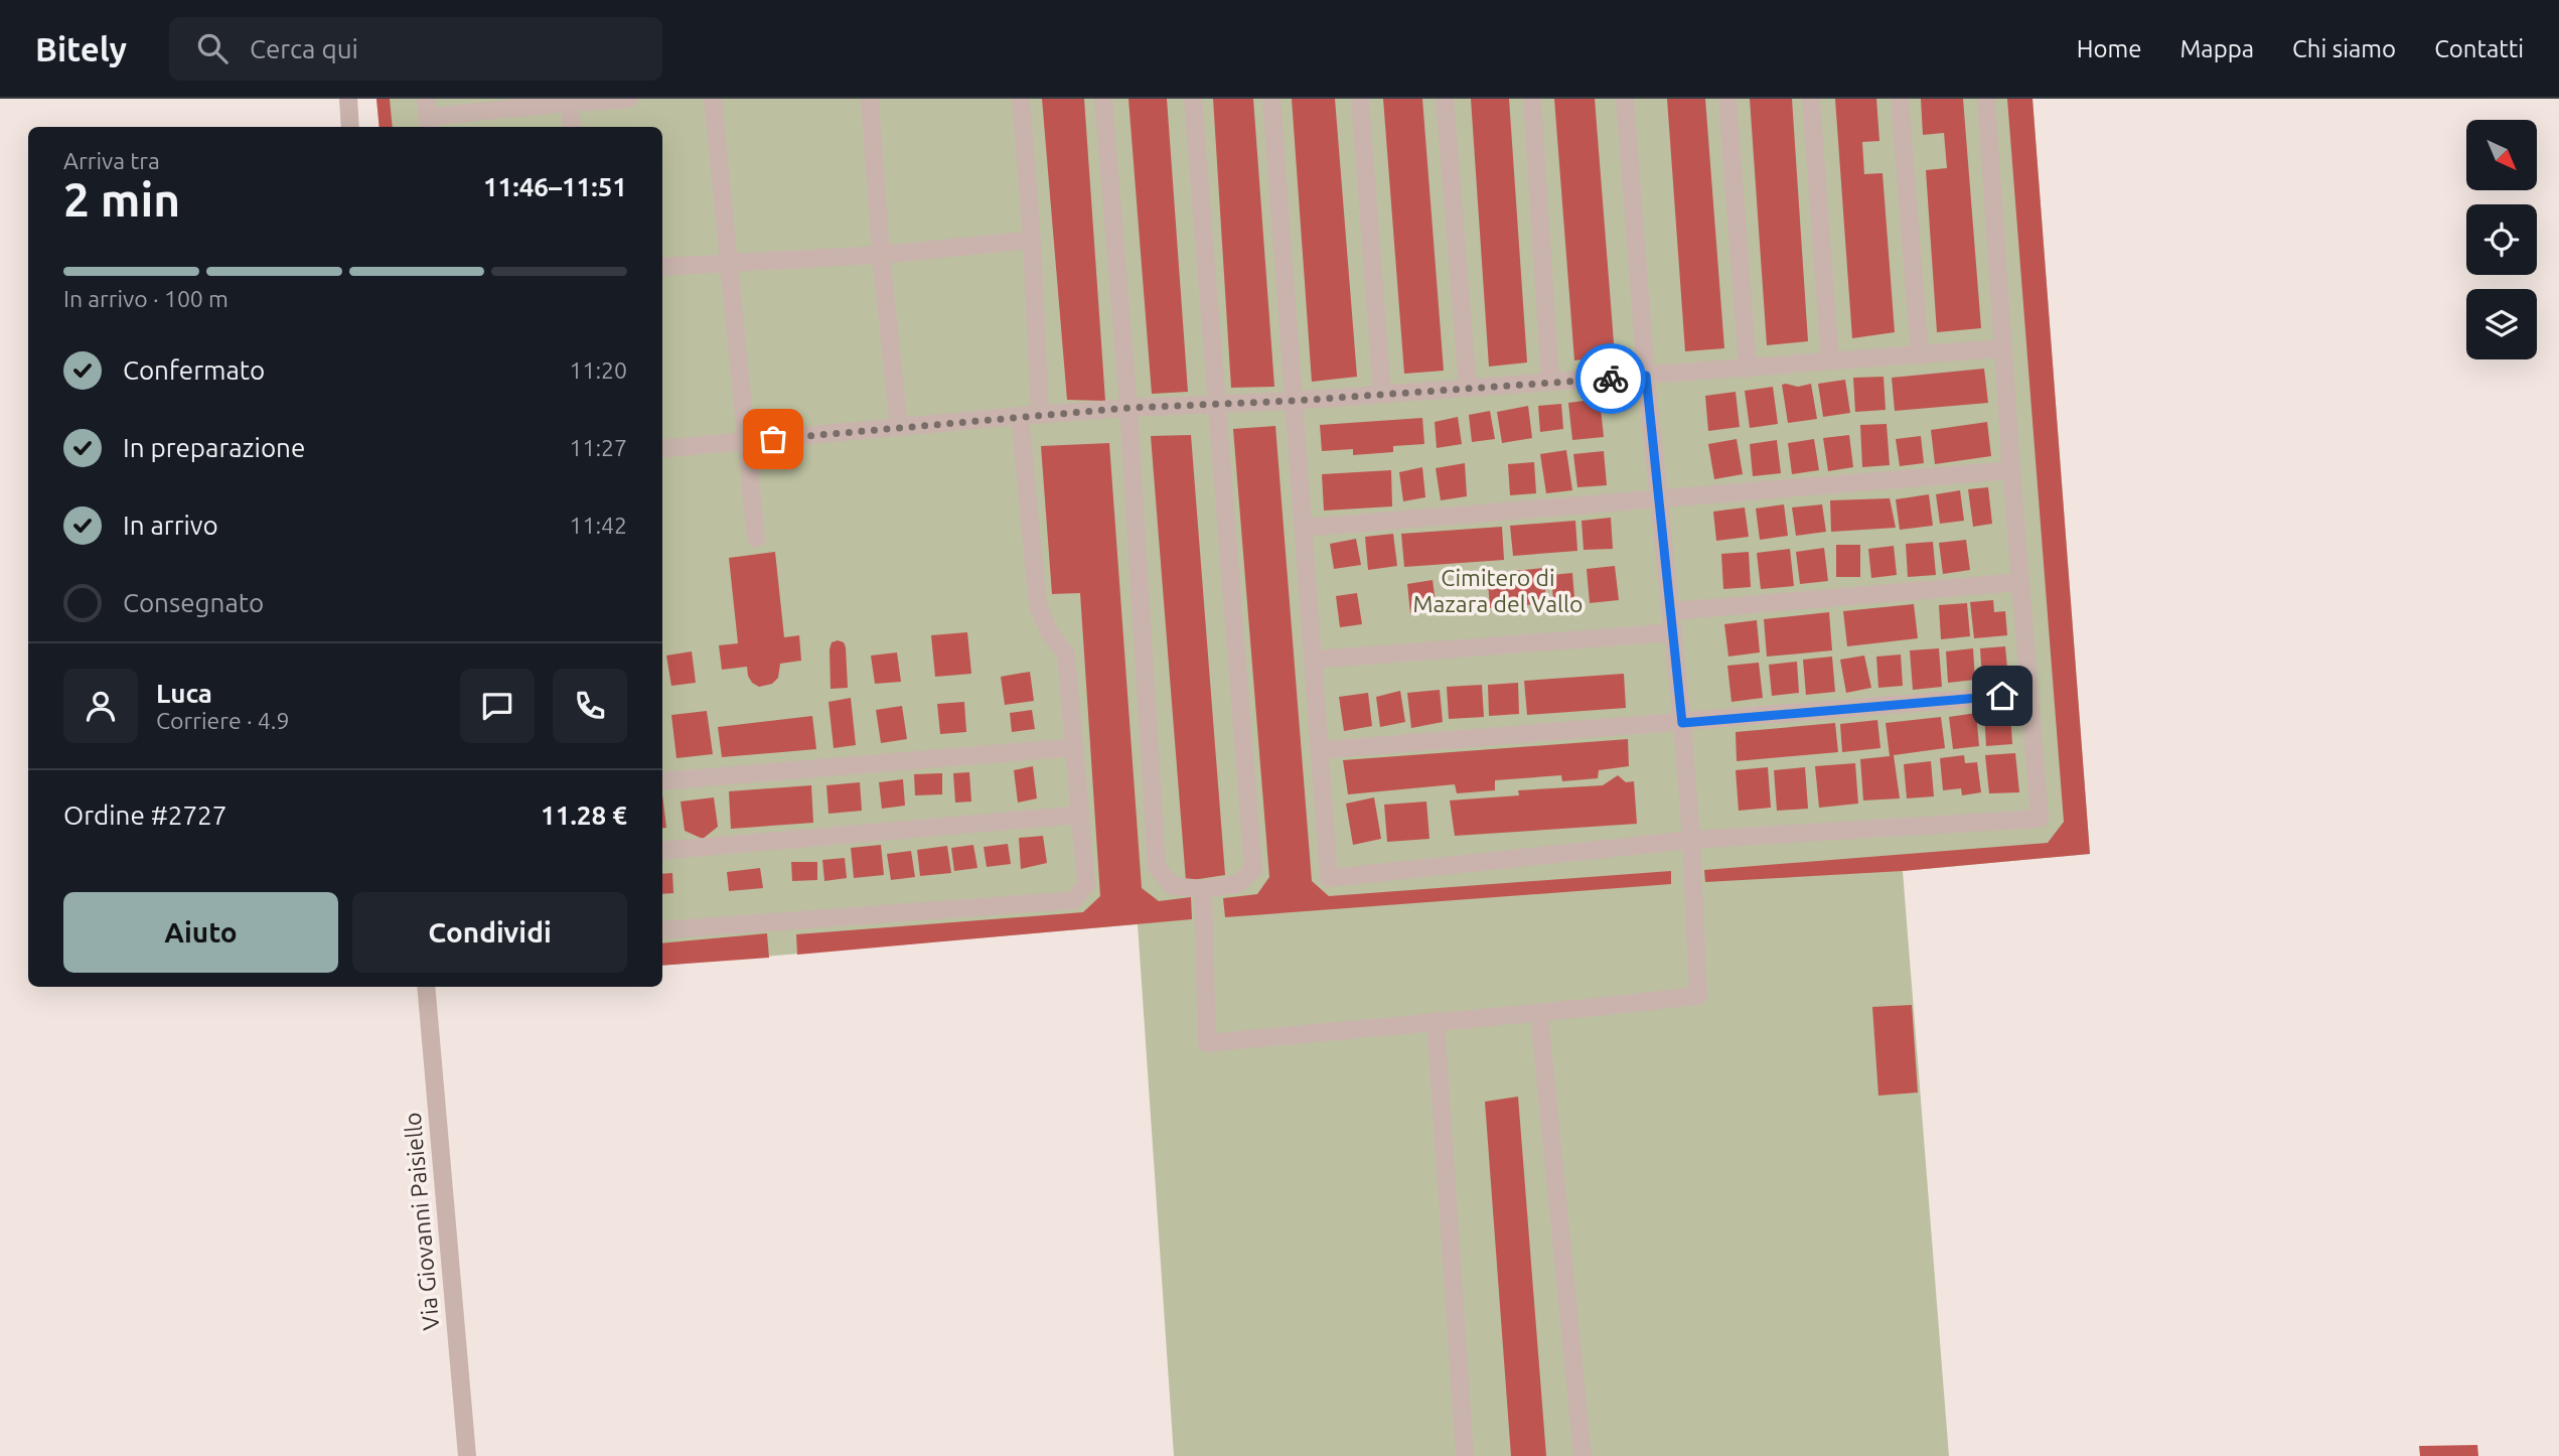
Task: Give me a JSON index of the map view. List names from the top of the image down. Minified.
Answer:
{"streets":{"street":["Via Giovanni Paisiello"]},"parks":["Cimitero di Mazara del Vallo"],"north":"bottom right","page":{"header":"Bitely","search":"Cerca qui","nav":["Home","Mappa","Chi siamo","Contatti"],"heading":["2 min","Arriva tra","11:46–11:51"],"panel":["Luca","Corriere · 4.9","Ordine #2727","11.28 €"],"bar":"In arrivo · 100 m","list":[["Confermato","11:20"],["In preparazione","11:27"],["In arrivo","11:42"],"Consegnato"],"buttons":["Aiuto","Condividi"]}}
